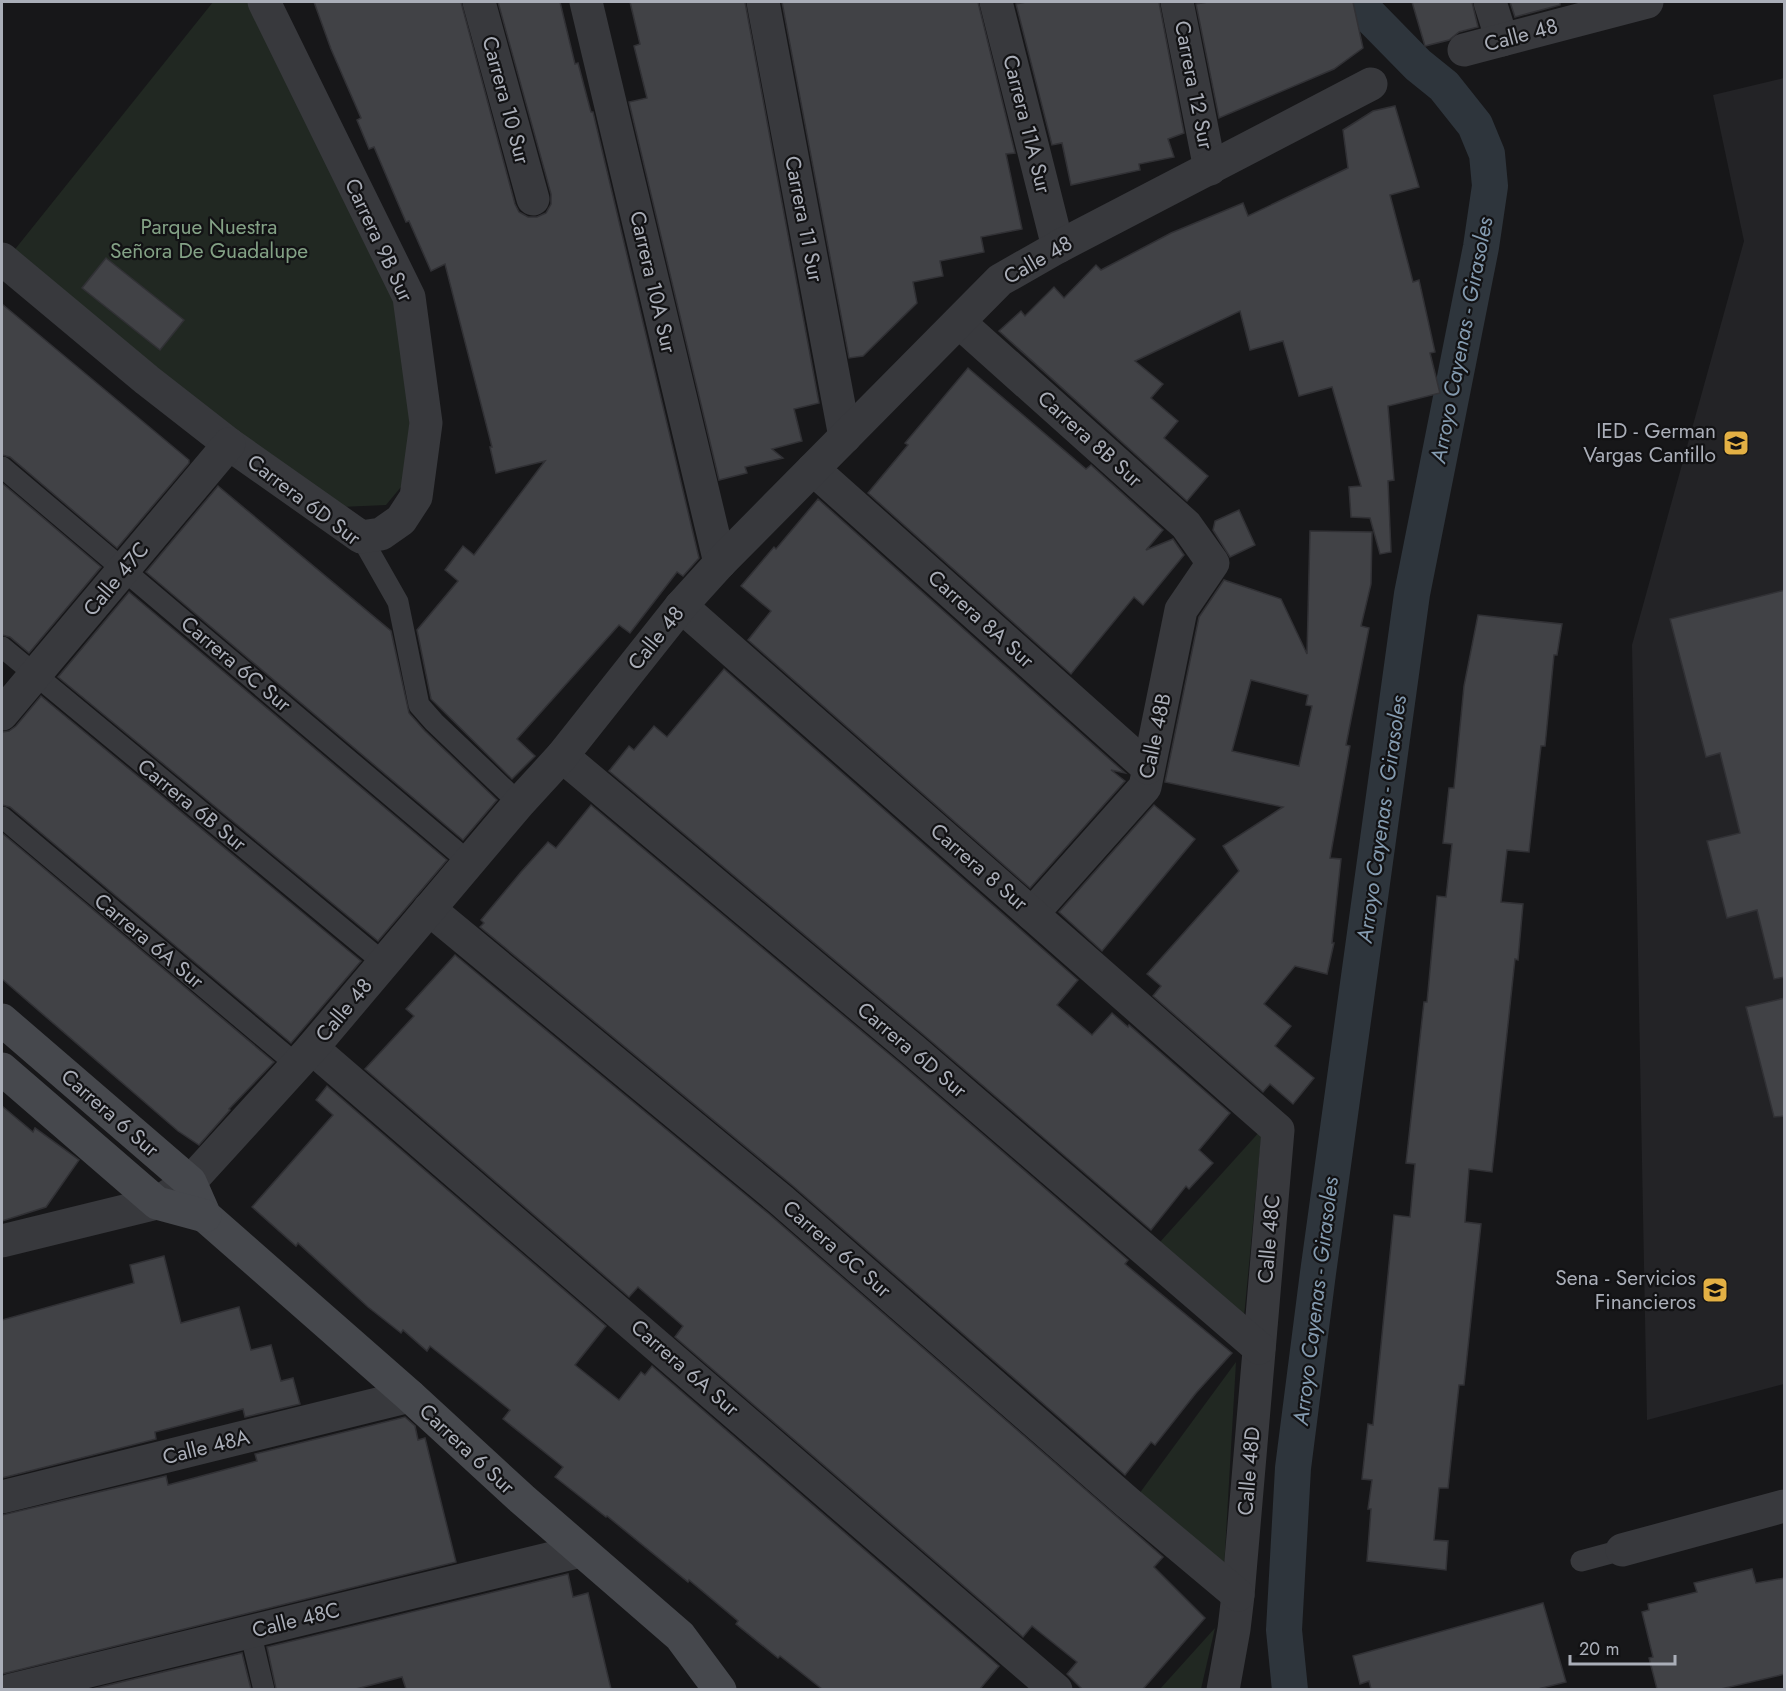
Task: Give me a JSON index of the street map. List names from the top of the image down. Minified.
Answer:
{"streets":{"street":["Calle 48","Carrera 12 Sur","Carrera 10 Sur","Carrera 11A Sur","Carrera 11 Sur","Carrera 9B Sur","Carrera 10A Sur","Carrera 8B Sur","Carrera 6D Sur","Calle 47C","Carrera 8A Sur","Carrera 6C Sur","Calle 48B","Carrera 8 Sur","Carrera 6A Sur","Carrera 6 Sur","Calle 48C","Calle 48A","Calle 48D"],"lane":["Carrera 6B Sur"]},"crossings":[["Calle 48","Carrera 12 Sur"],["Calle 48","Carrera 11A Sur"],["Calle 48","Carrera 11 Sur"],["Calle 48","Carrera 10A Sur"],["Calle 48","Carrera 8B Sur"],["Calle 48","Carrera 6D Sur"],["Calle 48","Carrera 8A Sur"],["Calle 48","Carrera 6C Sur"],["Calle 48","Carrera 6B Sur"],["Calle 48","Carrera 8 Sur"],["Calle 48","Carrera 6A Sur"],["Calle 48","Carrera 6 Sur"],["Carrera 9B Sur","Carrera 6D Sur"],["Carrera 8B Sur","Calle 48B"],["Carrera 6D Sur","Calle 47C"],["Carrera 6D Sur","Calle 48C"],["Carrera 6D Sur","Calle 48D"],["Calle 47C","Carrera 6C Sur"],["Calle 47C","Carrera 6B Sur"],["Carrera 8A Sur","Calle 48B"],["Carrera 6C Sur","Calle 48D"],["Calle 48B","Carrera 8 Sur"],["Carrera 8 Sur","Calle 48C"],["Carrera 6 Sur","Calle 48C"],["Carrera 6 Sur","Calle 48A"],["Calle 48C","Calle 48D"]],"water":["Arroyo Cayenas - Girasoles"],"parks":["Parque Nuestra Señora De Guadalupe"],"places":{"school or university":["IED - German Vargas Cantillo","Sena - Servicios Financieros"]},"scale_bar":"20 m"}
